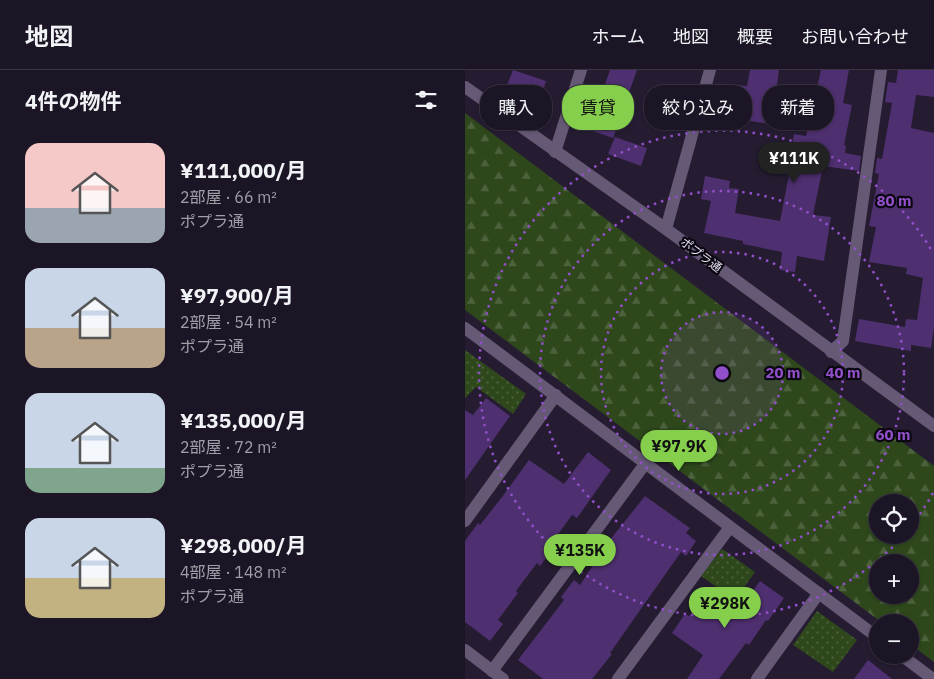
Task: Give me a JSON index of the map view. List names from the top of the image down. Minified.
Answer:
{"streets":{"street":["ポプラ通"]},"page":{"header":"地図","nav":["ホーム","地図","概要","お問い合わせ"],"heading":"4件の物件","chip":["購入","賃貸","絞り込み","新着"],"list":[{"name":"¥111,000/月","note":"2部屋 · 66 m² · ポプラ通"},{"name":"¥97,900/月","note":"2部屋 · 54 m² · ポプラ通"},{"name":"¥135,000/月","note":"2部屋 · 72 m² · ポプラ通"},{"name":"¥298,000/月","note":"4部屋 · 148 m² · ポプラ通"}],"price":["¥111K","¥97.9K","¥135K","¥298K"],"map_buttons":["+","−"]},"rings":["80 m","20 m","40 m","60 m"]}
